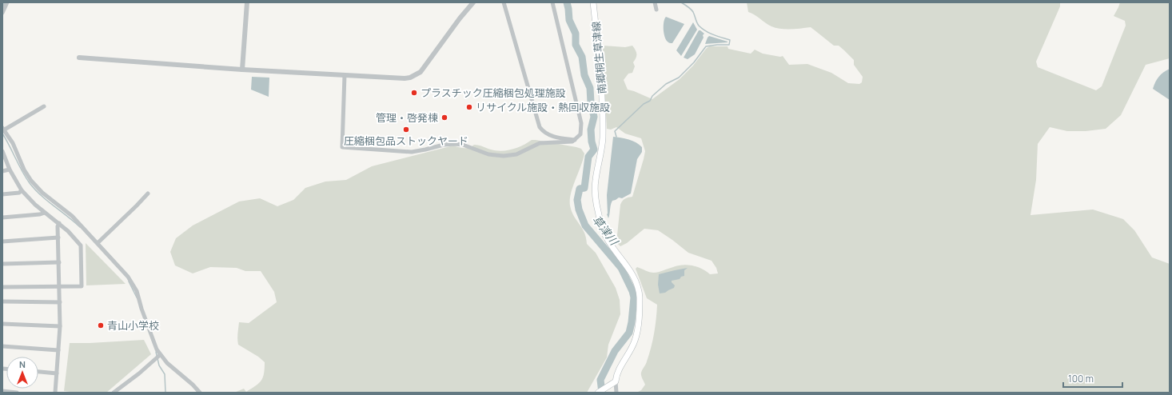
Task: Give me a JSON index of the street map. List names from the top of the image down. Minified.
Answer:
{"streets":{"main road":["南郷桐生草津線"]},"water":["草津川"],"places":["プラスチック圧縮梱包処理施設","リサイクル施設・熱回収施設","管理・啓発棟","圧縮梱包品ストックヤード","青山小学校"],"scale_bar":"100 m","north":"top"}
